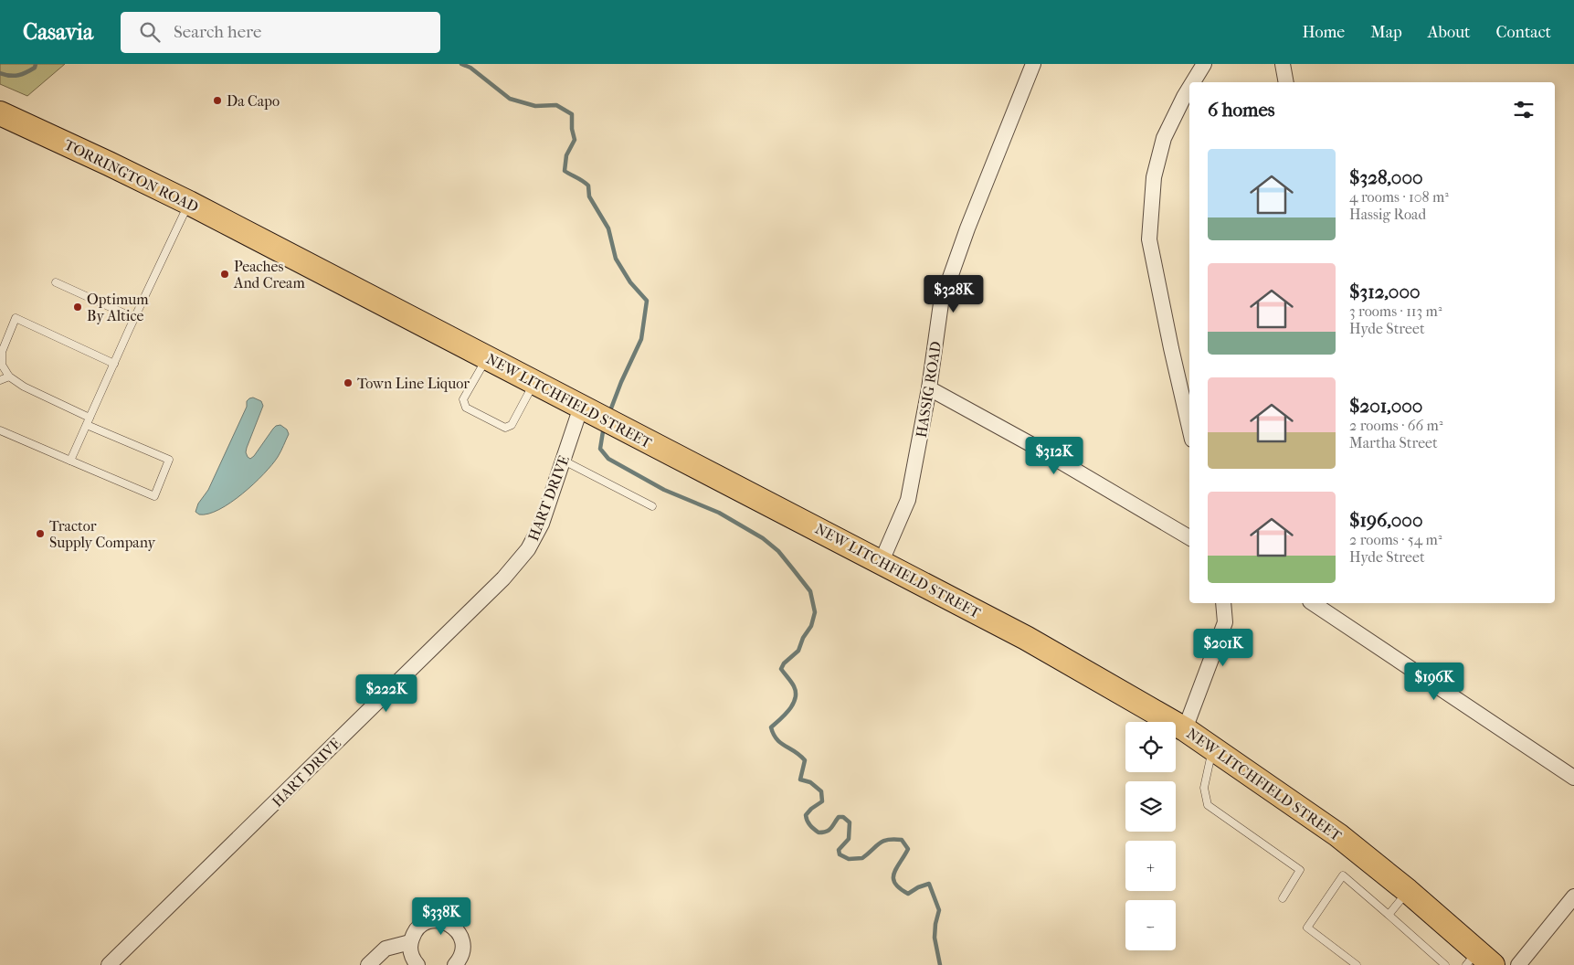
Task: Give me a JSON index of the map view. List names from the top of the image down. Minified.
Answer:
{"streets":{"highway":["TORRINGTON ROAD","NEW LITCHFIELD STREET"],"street":["HASSIG ROAD","HART DRIVE"]},"crossings":[["TORRINGTON ROAD","NEW LITCHFIELD STREET"],["HASSIG ROAD","NEW LITCHFIELD STREET"],["NEW LITCHFIELD STREET","HART DRIVE"]],"places":["Da Capo","Peaches And Cream","Optimum By Altice","Town Line Liquor","Tractor Supply Company"],"page":{"header":"Casavia","search":"Search here","nav":["Home","Map","About","Contact"],"heading":"6 homes","list":[{"name":"$328,000","note":"4 rooms · 108 m² · Hassig Road"},{"name":"$312,000","note":"3 rooms · 113 m² · Hyde Street"},{"name":"$201,000","note":"2 rooms · 66 m² · Martha Street"},{"name":"$196,000","note":"2 rooms · 54 m² · Hyde Street"}],"price":["$328K","$312K","$201K","$196K","$222K","$338K"],"map_buttons":["+","−"]}}
